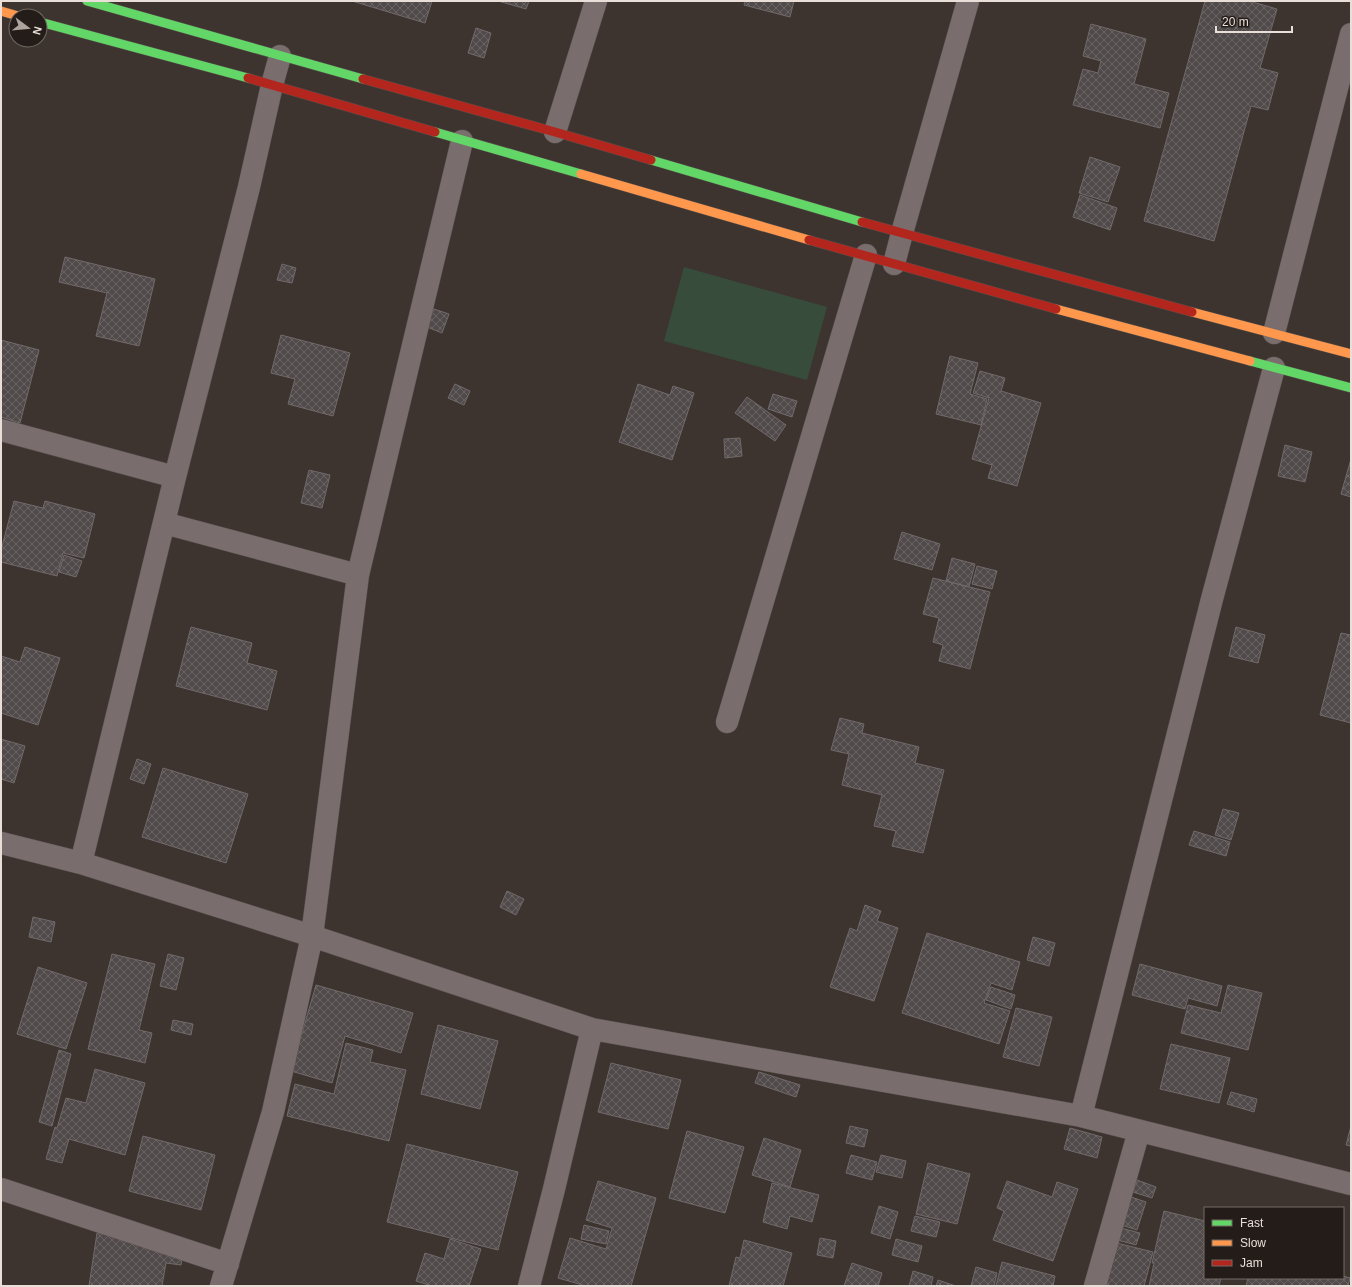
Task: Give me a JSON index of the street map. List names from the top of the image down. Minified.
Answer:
{"legend":["Fast","Slow","Jam"],"scale_bar":"20 m","north":"right"}
